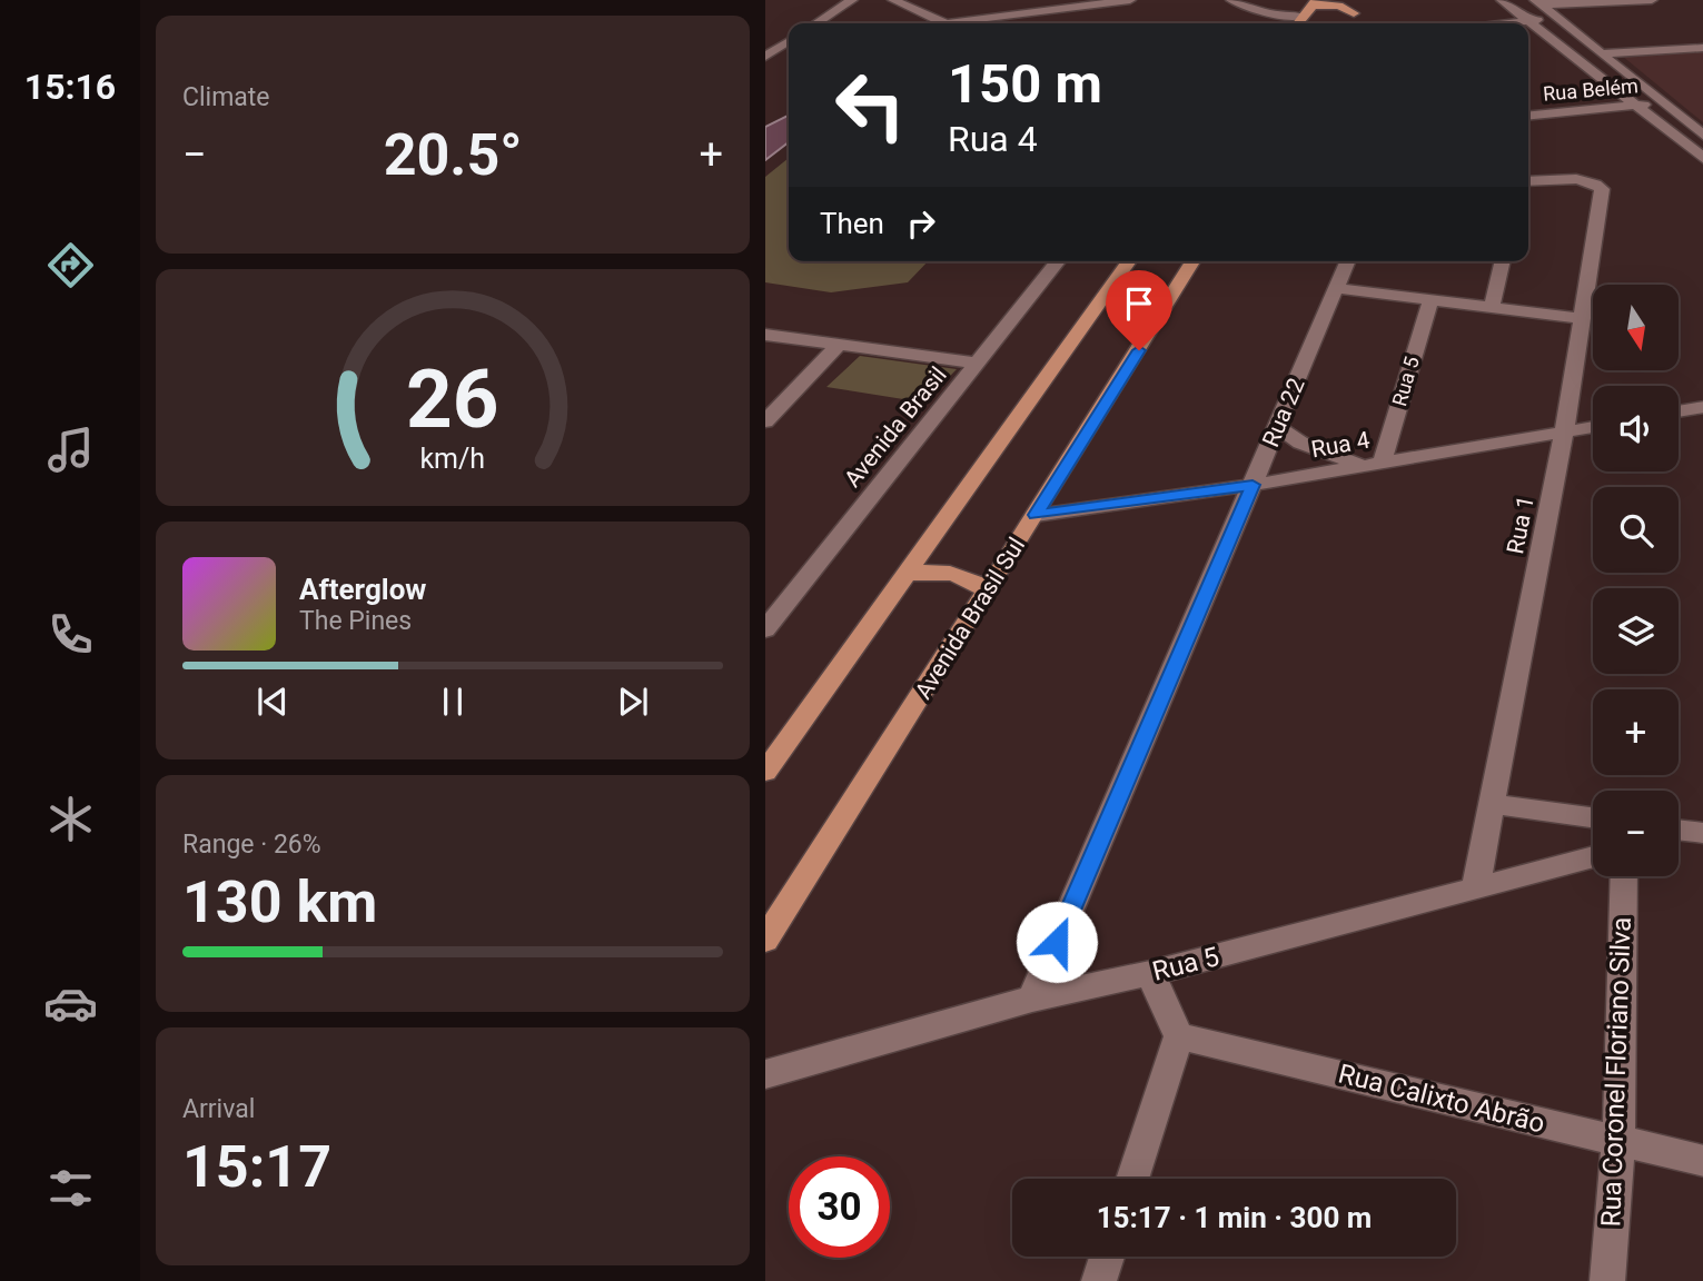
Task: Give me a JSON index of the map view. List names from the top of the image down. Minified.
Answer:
{"streets":{"main road":["Avenida Brasil Sul"],"street":["Rua Belém","Rua 5","Rua 22","Avenida Brasil","Rua 4","Rua 1","Rua Coronel Floriano Silva","Rua Calixto Abrão"]},"crossings":[["Rua 5","Rua 22"],["Rua 5","Rua 4"],["Rua 5","Rua 1"],["Rua 22","Rua 4"],["Rua 4","Rua 1"],["Rua 4","Avenida Brasil Sul"],["Rua Coronel Floriano Silva","Rua Calixto Abrão"]],"north":"bottom","page":{"tabs":"15:16","tile":["Climate",["Range · 26%","130 km"],["Arrival","15:17"]],"turn":["150 m","Rua 4"],"heat":["−","20.5°","+"],"then":"Then","map_buttons":["+","−"],"song":["Afterglow","The Pines"],"limit":"30","trip":"15:17 · 1 min · 300 m","gauge":["26","km/h"]}}
